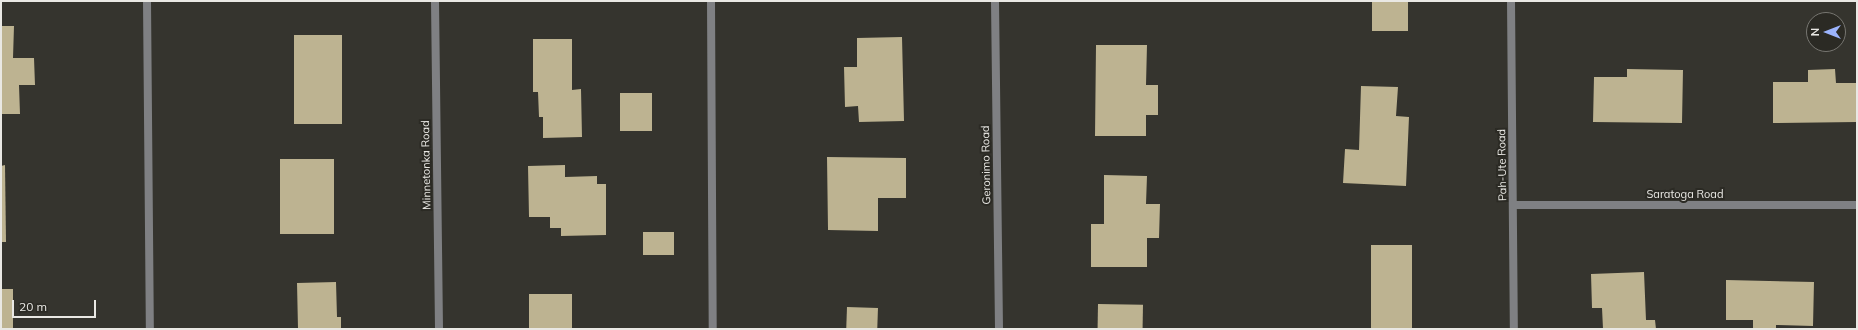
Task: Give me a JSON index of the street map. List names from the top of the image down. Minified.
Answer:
{"streets":{"street":["Minnetonka Road","Geronimo Road","Pah-Ute Road","Saratoga Road"]},"crossings":[["Pah-Ute Road","Saratoga Road"]],"scale_bar":"20 m","north":"left"}
